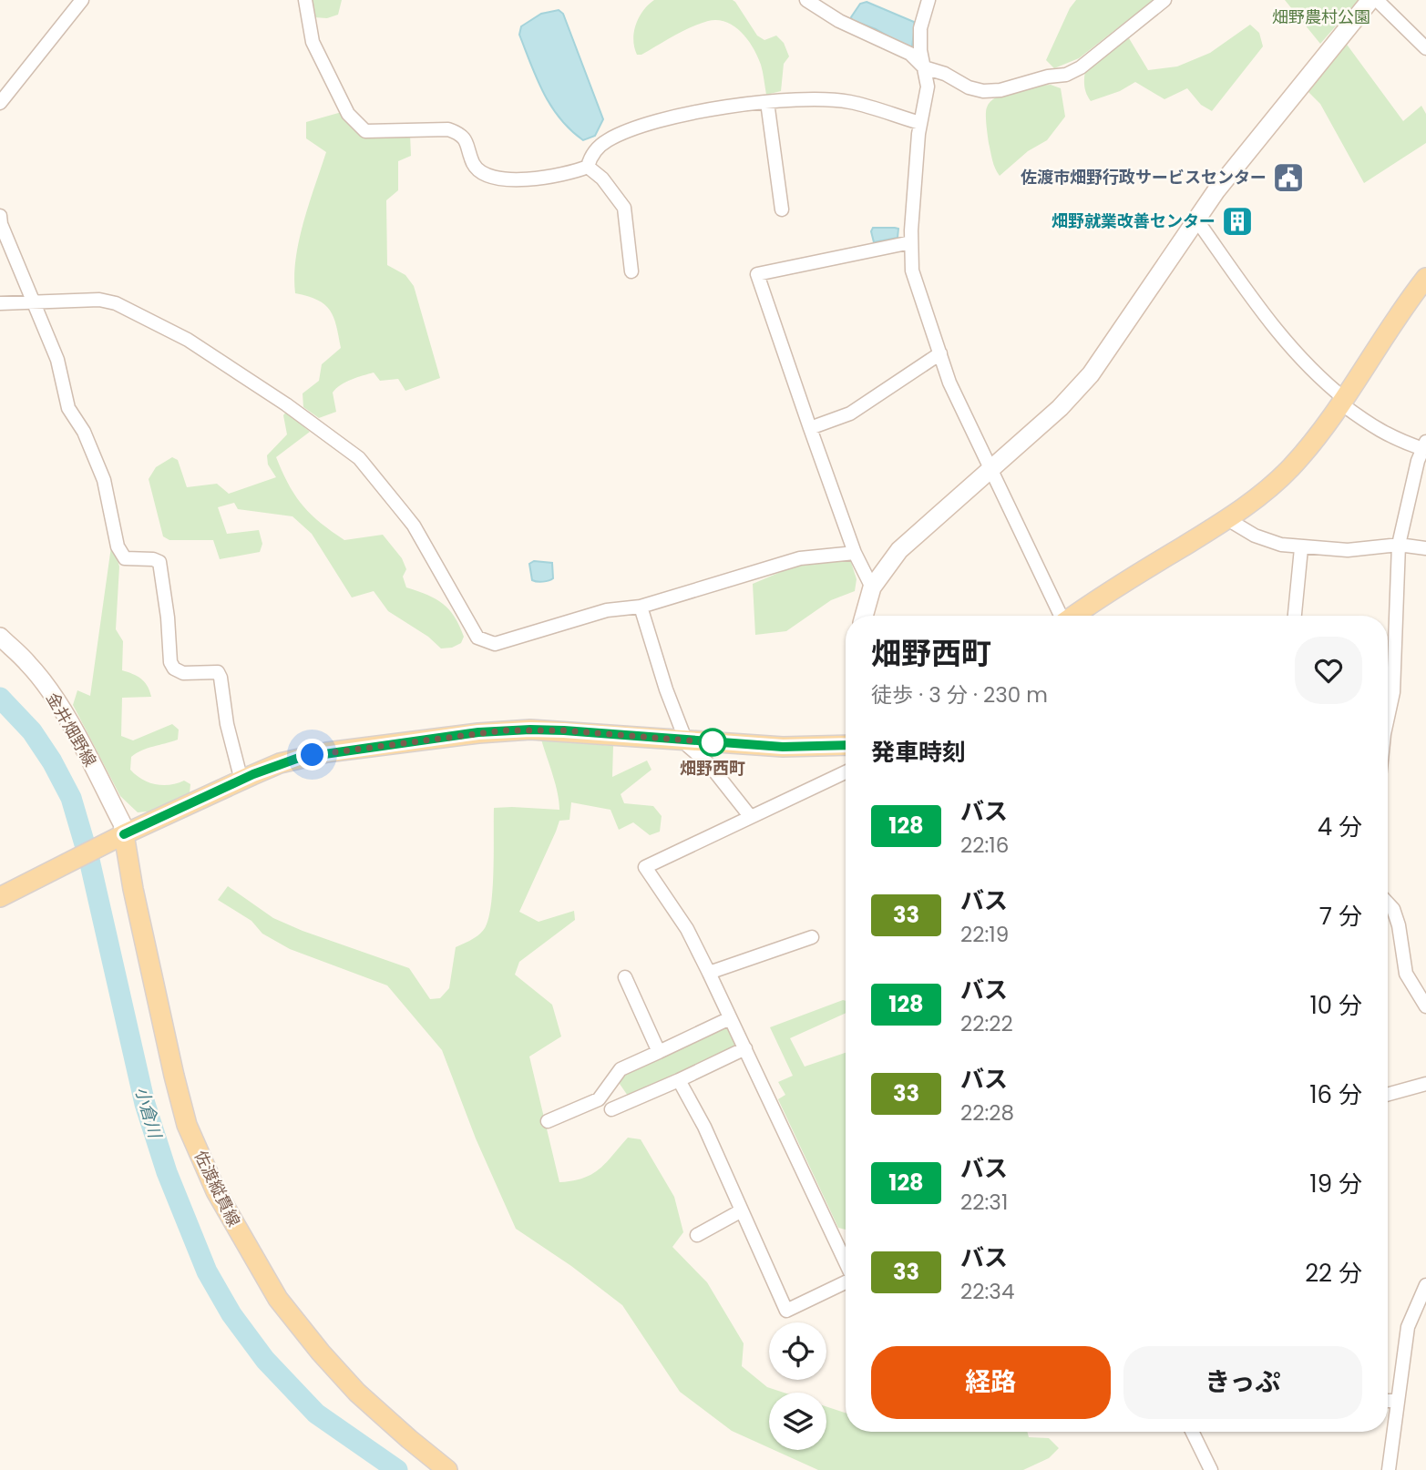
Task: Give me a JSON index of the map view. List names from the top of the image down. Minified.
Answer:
{"streets":{"main road":["佐渡縦貫線"],"street":["金井畑野線"]},"crossings":[["金井畑野線","佐渡縦貫線"]],"water":["小倉川"],"parks":["畑野農村公園"],"places":{"public building":["佐渡市畑野行政サービスセンター"],"building":["畑野就業改善センター"],"other":["畑野西町"]},"lines":["bus line 128"],"page":{"heading":[["畑野西町","徒歩 · 3 分 · 230 m"],"発車時刻"],"list":[{"mark":"128","name":"バス","note":"22:16","value":"4 分"},{"mark":"33","name":"バス","note":"22:19","value":"7 分"},{"mark":"128","name":"バス","note":"22:22","value":"10 分"},{"mark":"33","name":"バス","note":"22:28","value":"16 分"},{"mark":"128","name":"バス","note":"22:31","value":"19 分"},{"mark":"33","name":"バス","note":"22:34","value":"22 分"}],"buttons":["経路","きっぷ"]}}
